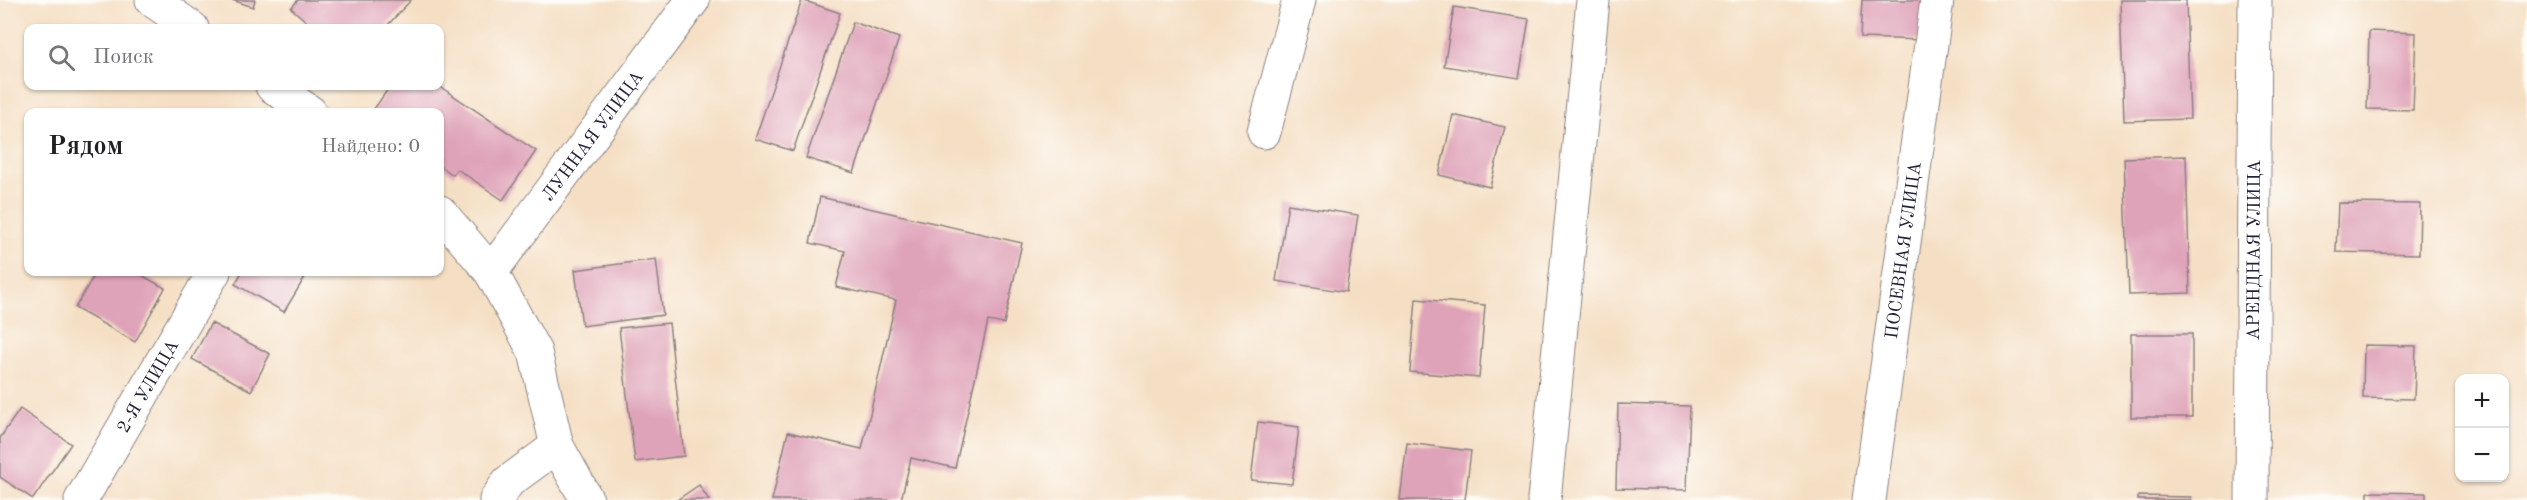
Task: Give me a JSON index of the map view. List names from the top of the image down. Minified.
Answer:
{"streets":{"street":["ЛУННАЯ УЛИЦА","ПОСЕВНАЯ УЛИЦА","АРЕНДНАЯ УЛИЦА","2-Я УЛИЦА"]},"page":{"search":"Поиск","heading":["Рядом","Найдено: 0"],"map_buttons":["+","−"]}}
